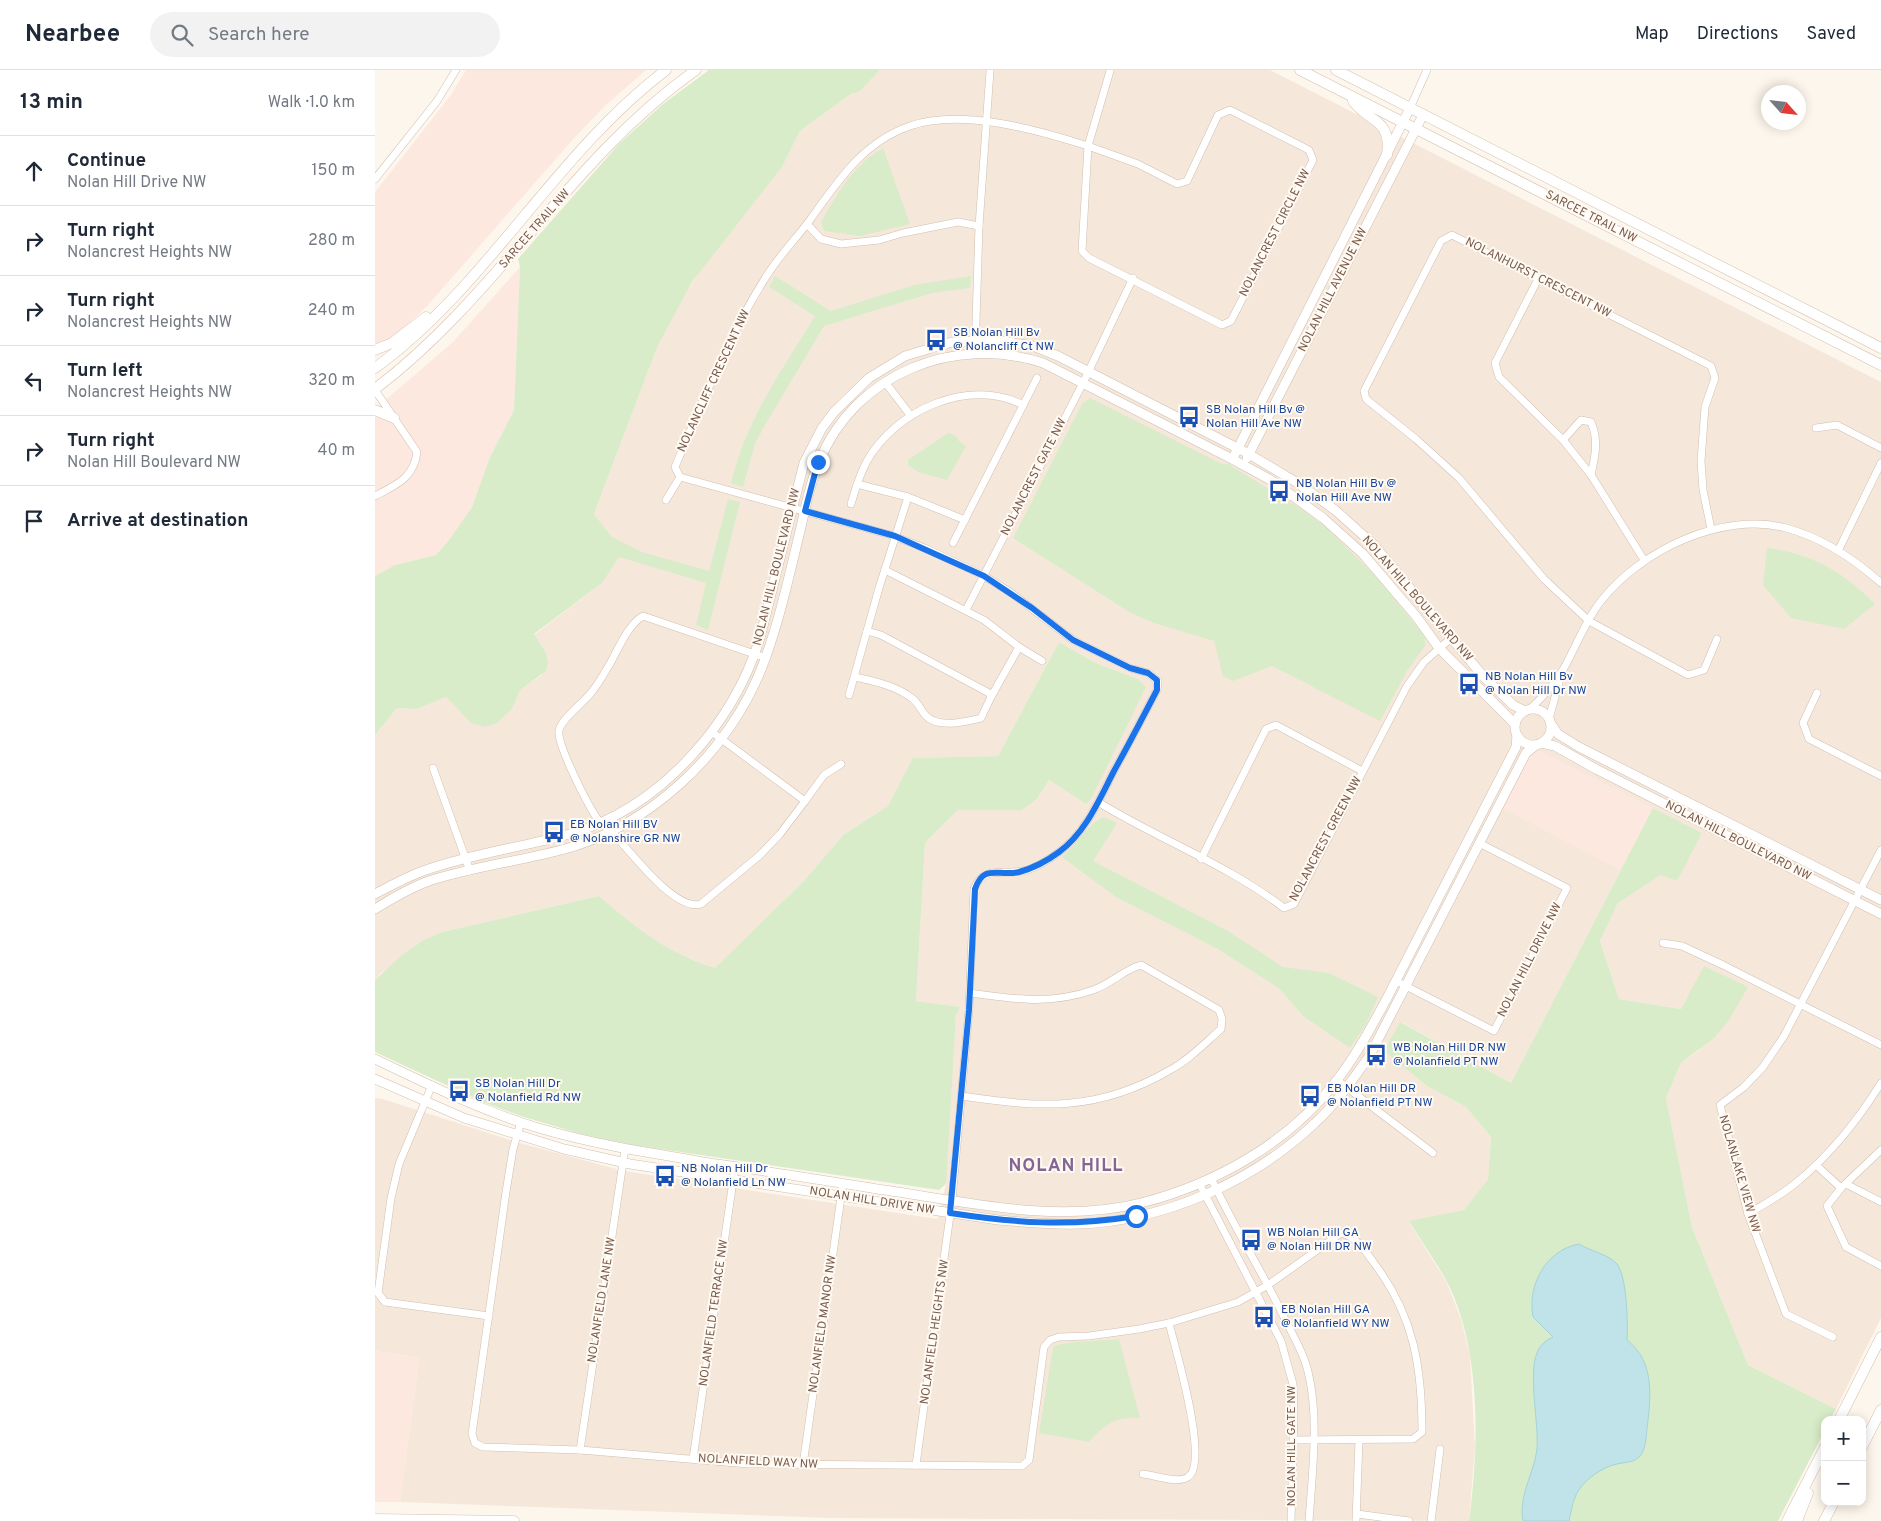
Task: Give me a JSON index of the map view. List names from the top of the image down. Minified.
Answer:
{"streets":{"main road":["SARCEE TRAIL NW"],"street":["NOLANCREST CIRCLE NW","NOLANHURST CRESCENT NW","NOLAN HILL AVENUE NW","NOLANCLIFF CRESCENT NW","NOLANCREST GATE NW","NOLAN HILL BOULEVARD NW","NOLANCREST GREEN NW","NOLAN HILL DRIVE NW","NOLANLAKE VIEW NW","NOLANFIELD LANE NW","NOLANFIELD TERRACE NW","NOLANFIELD MANOR NW","NOLANFIELD HEIGHTS NW","NOLAN HILL GATE NW","NOLANFIELD WAY NW"]},"crossings":[["SARCEE TRAIL NW","NOLAN HILL AVENUE NW"],["NOLANCREST CIRCLE NW","NOLANCLIFF CRESCENT NW"],["NOLAN HILL AVENUE NW","NOLAN HILL BOULEVARD NW"],["NOLANCREST GATE NW","NOLAN HILL BOULEVARD NW"],["NOLAN HILL BOULEVARD NW","NOLANCREST GREEN NW"],["NOLAN HILL BOULEVARD NW","NOLAN HILL DRIVE NW"],["NOLAN HILL BOULEVARD NW","NOLANLAKE VIEW NW"],["NOLANCREST GREEN NW","NOLANFIELD HEIGHTS NW"],["NOLAN HILL DRIVE NW","NOLANFIELD LANE NW"],["NOLAN HILL DRIVE NW","NOLANFIELD TERRACE NW"],["NOLAN HILL DRIVE NW","NOLANFIELD MANOR NW"],["NOLAN HILL DRIVE NW","NOLANFIELD HEIGHTS NW"],["NOLAN HILL DRIVE NW","NOLAN HILL GATE NW"],["NOLAN HILL DRIVE NW","NOLANFIELD WAY NW"],["NOLANFIELD LANE NW","NOLANFIELD WAY NW"],["NOLANFIELD TERRACE NW","NOLANFIELD WAY NW"],["NOLANFIELD MANOR NW","NOLANFIELD WAY NW"],["NOLANFIELD HEIGHTS NW","NOLANFIELD WAY NW"],["NOLAN HILL GATE NW","NOLANFIELD WAY NW"]],"districts":["NOLAN HILL"],"places":{"bus stop":["SB Nolan Hill Bv @ Nolancliff Ct NW","SB Nolan Hill Bv @ Nolan Hill Ave NW","NB Nolan Hill Bv @ Nolan Hill Ave NW","NB Nolan Hill Bv @ Nolan Hill Dr NW","EB Nolan Hill BV @ Nolanshire GR NW","WB Nolan Hill DR NW @ Nolanfield PT NW","SB Nolan Hill Dr @ Nolanfield Rd NW","EB Nolan Hill DR @ Nolanfield PT NW","NB Nolan Hill Dr @ Nolanfield Ln NW","WB Nolan Hill GA @ Nolan Hill DR NW","EB Nolan Hill GA @ Nolanfield WY NW"]},"north":"bottom right","page":{"header":"Nearbee","search":"Search here","nav":["Map","Directions","Saved"],"heading":["13 min","Walk · 1.0 km"],"list":[["Continue","Nolan Hill Drive NW","150 m"],["Turn right","Nolancrest Heights NW","280 m"],["Turn right","Nolancrest Heights NW","240 m"],["Turn left","Nolancrest Heights NW","320 m"],["Turn right","Nolan Hill Boulevard NW","40 m"],"Arrive at destination"],"map_buttons":["+","−"]}}
